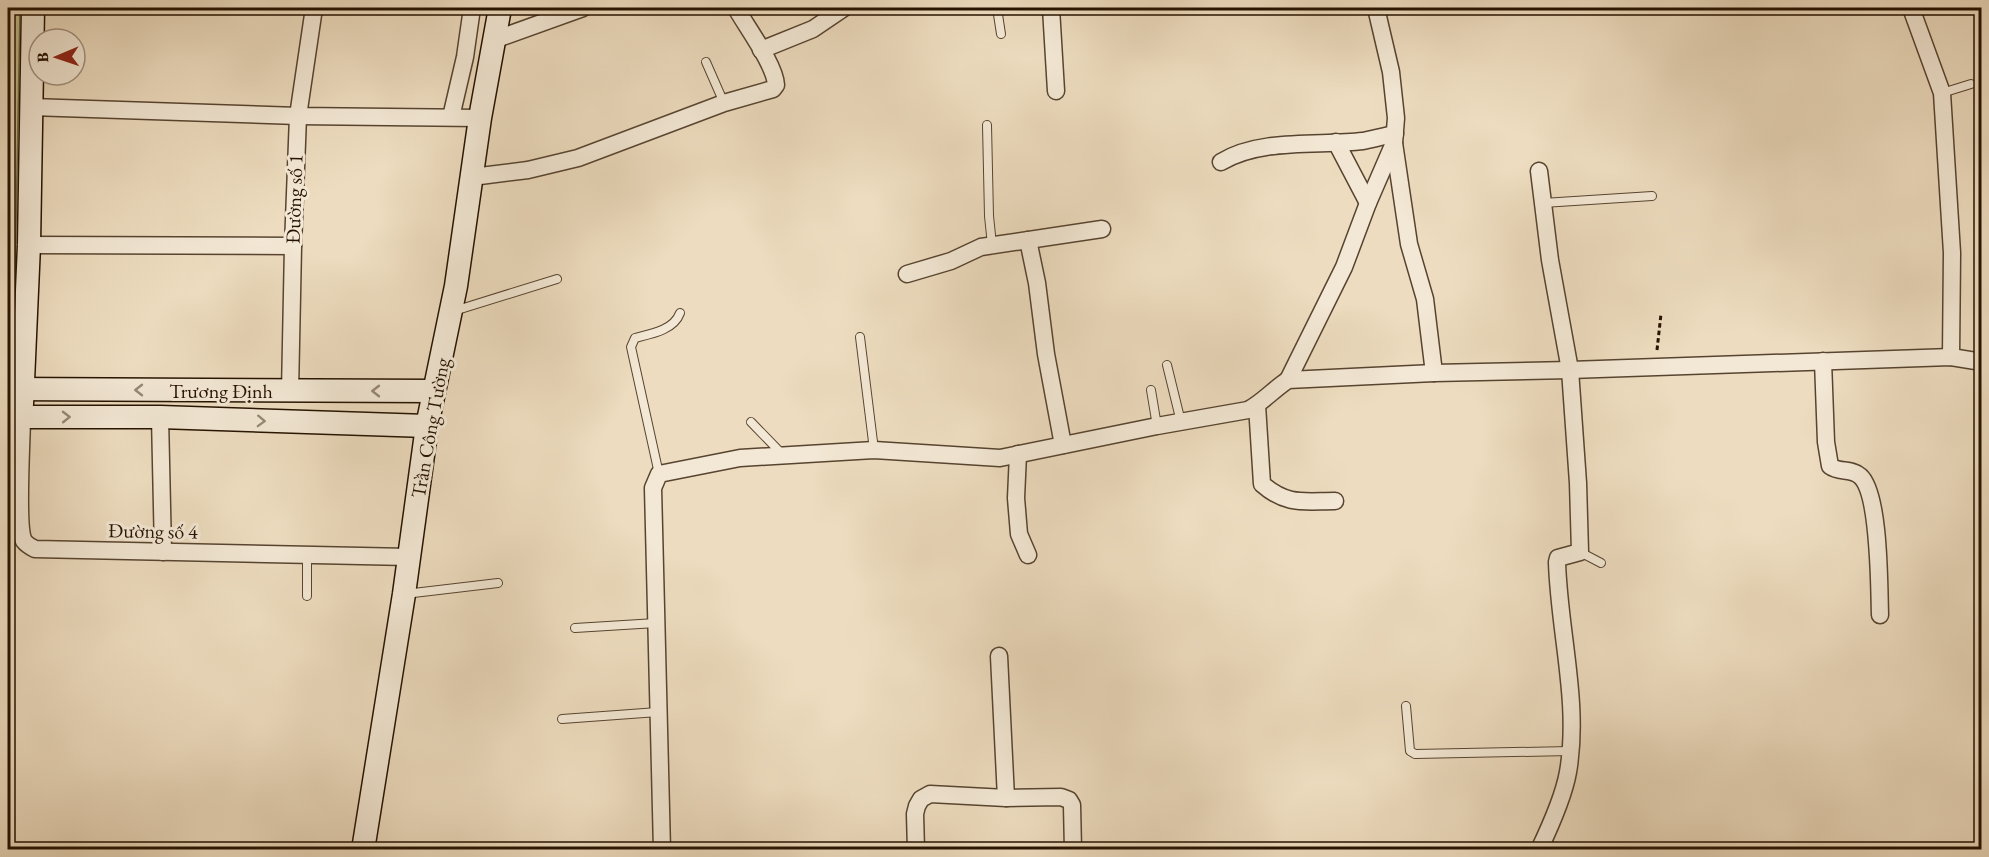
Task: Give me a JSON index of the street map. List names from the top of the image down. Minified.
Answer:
{"streets":{"main road":["Trương Định","Trần Công Tường"],"street":["Đường số 1","Đường số 4"]},"crossings":[["Đường số 1","Trương Định"],["Trương Định","Trần Công Tường"],["Trương Định","Đường số 4"],["Trần Công Tường","Đường số 4"]],"north":"left"}
